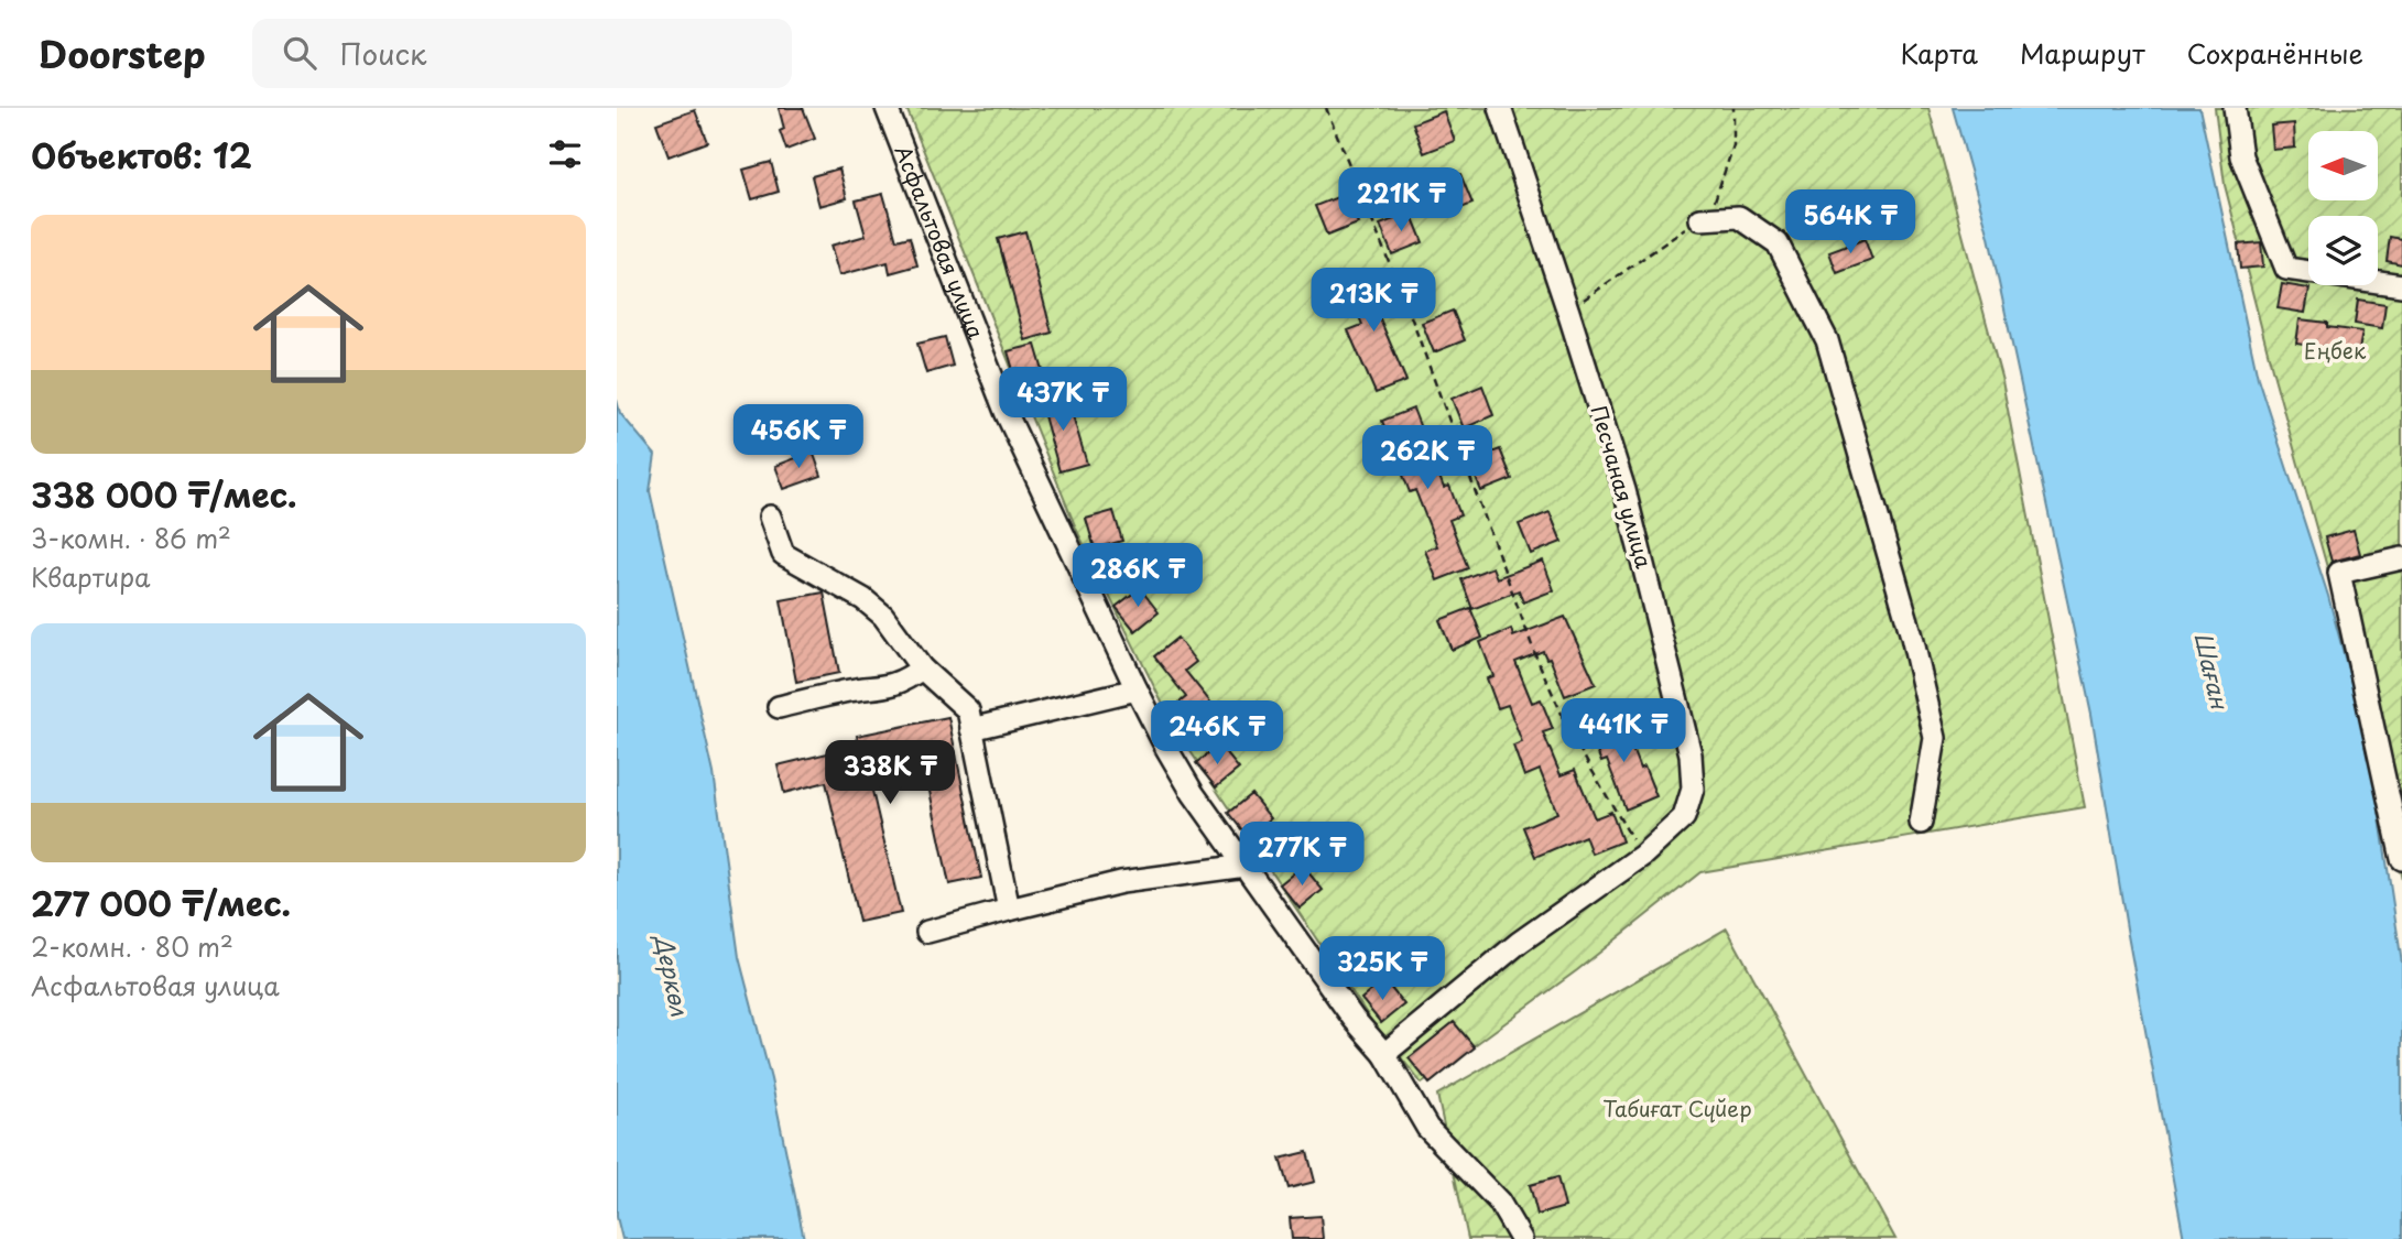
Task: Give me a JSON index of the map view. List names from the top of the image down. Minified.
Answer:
{"streets":{"street":["Асфальтовая улица","Песчаная улица"]},"crossings":[["Асфальтовая улица","Песчаная улица"]],"water":["Шаған","Деркөл"],"parks":["Еңбек","Табиғат Сүйер"],"north":"left","page":{"header":"Doorstep","search":"Поиск","nav":["Карта","Маршрут","Сохранённые"],"heading":"Объектов: 12","price":["221K ₸","564K ₸","213K ₸","437K ₸","456K ₸","262K ₸","286K ₸","441K ₸","246K ₸","338K ₸","277K ₸","325K ₸"],"list":[{"name":"338 000 ₸/мес.","note":"3-комн. · 86 m² · Квартира"},{"name":"277 000 ₸/мес.","note":"2-комн. · 80 m² · Асфальтовая улица"}]}}
